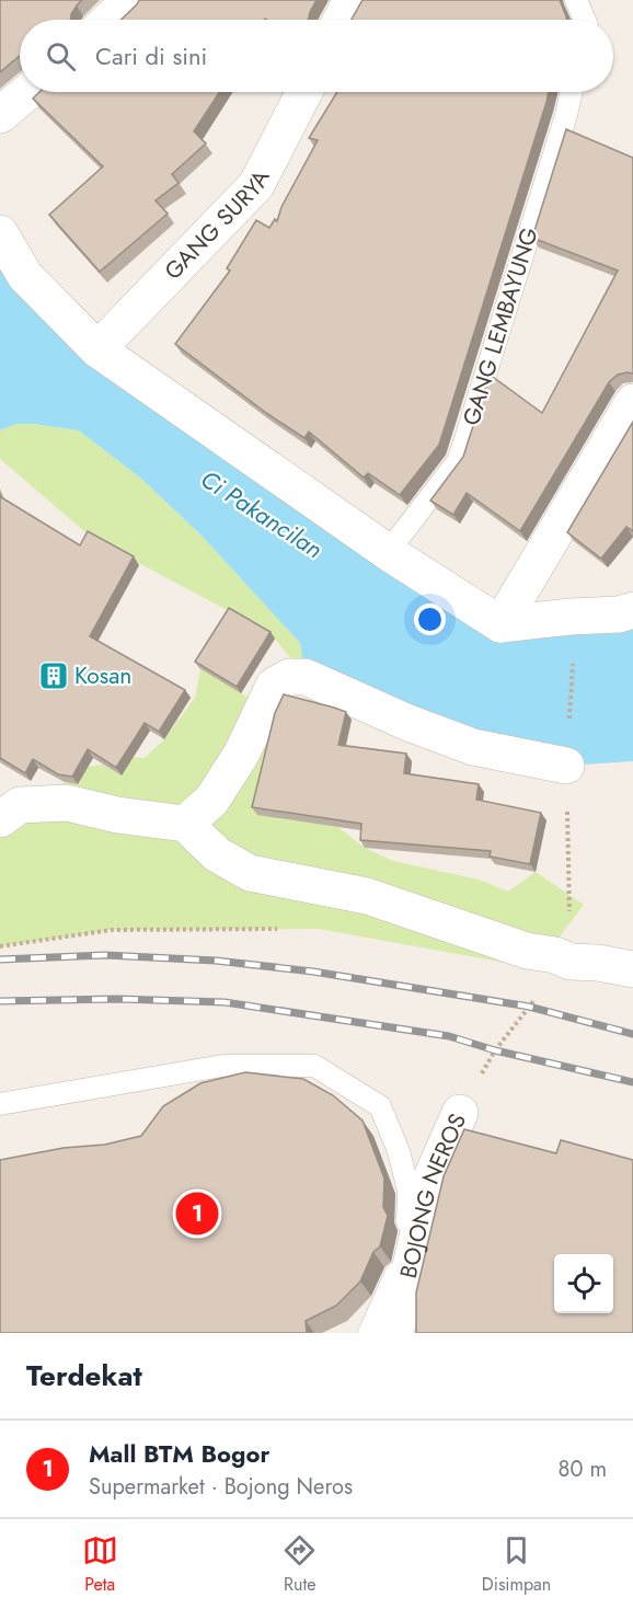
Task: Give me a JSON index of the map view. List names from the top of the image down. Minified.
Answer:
{"streets":{"street":["GANG SURYA","BOJONG NEROS"],"lane":["GANG LEMBAYUNG"]},"water":["Ci Pakancilan"],"places":{"building":["Kosan"]},"page":{"search":"Cari di sini","pins":"1","heading":"Terdekat","list":[{"mark":"1","name":"Mall BTM Bogor","note":"Supermarket · Bojong Neros","value":"80 m"}],"nav":["Peta","Rute","Disimpan"]}}
